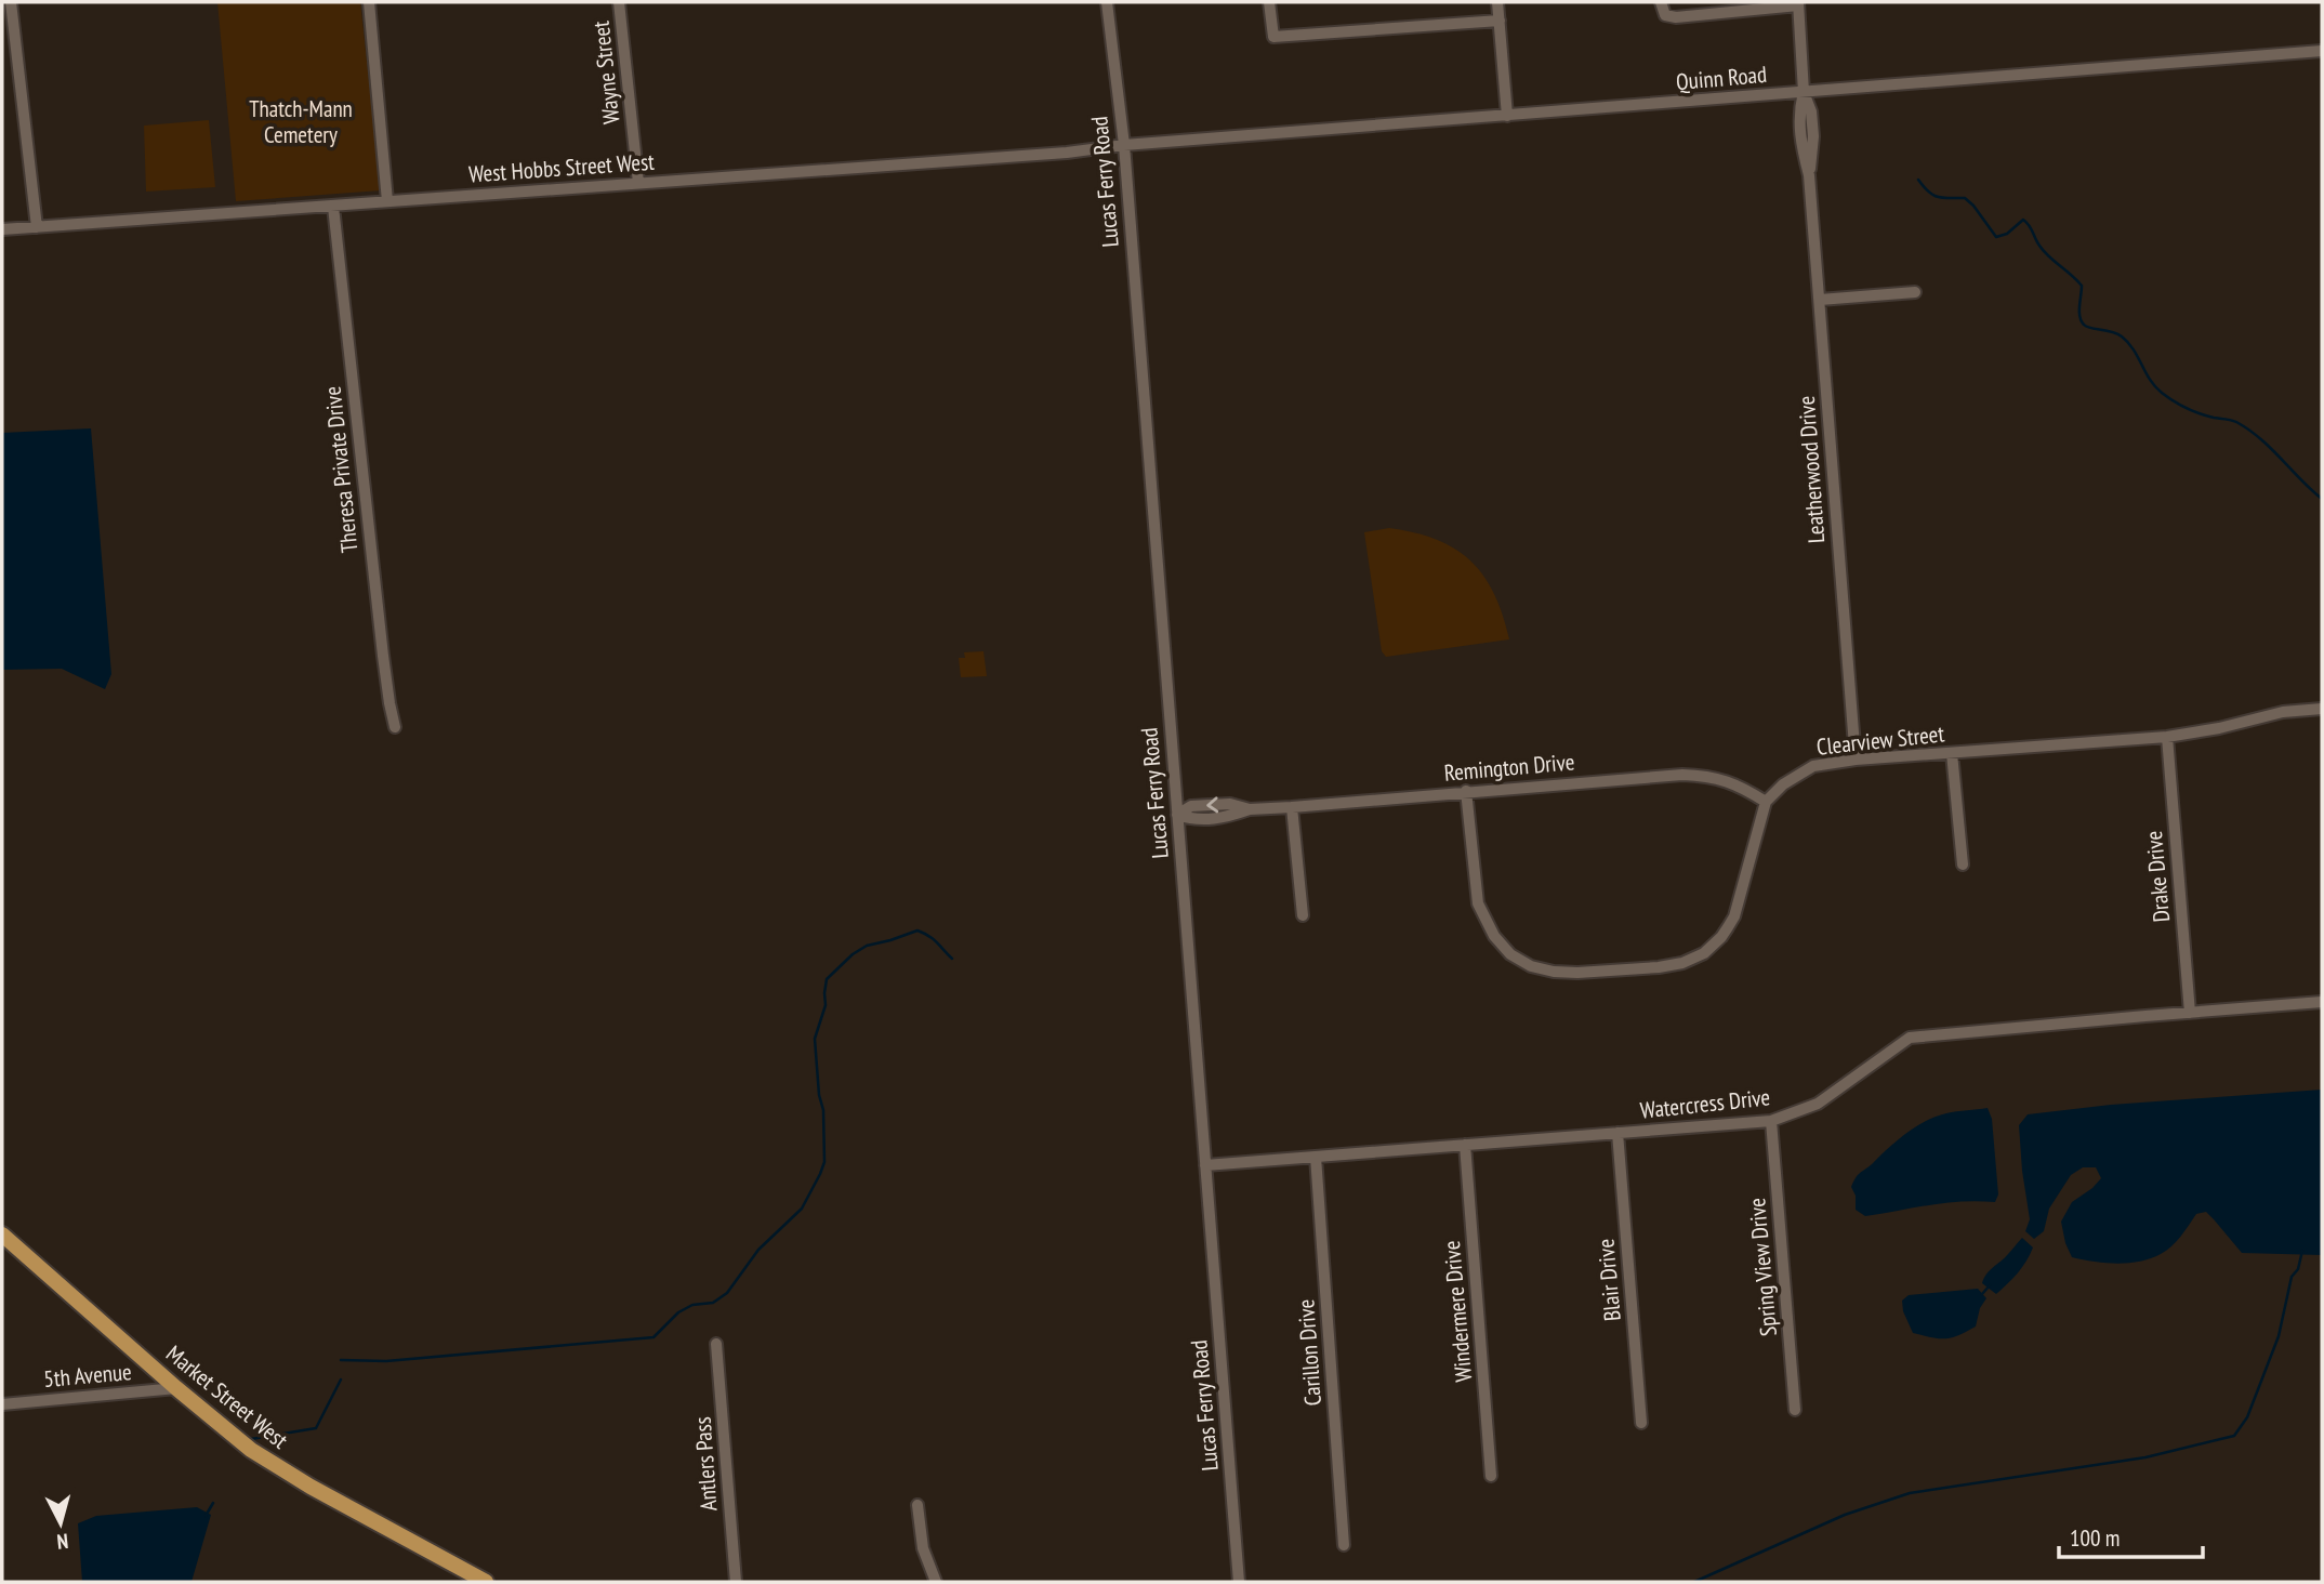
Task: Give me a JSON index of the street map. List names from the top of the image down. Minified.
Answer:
{"streets":{"main road":["Market Street West"],"street":["Wayne Street","Quinn Road","West Hobbs Street West","Lucas Ferry Road","Theresa Private Drive","Leatherwood Drive","Clearview Street","Remington Drive","Drake Drive","Watercress Drive","Spring View Drive","Blair Drive","Windermere Drive","Carillon Drive","5th Avenue","Antlers Pass"]},"crossings":[["Wayne Street","West Hobbs Street West"],["Quinn Road","West Hobbs Street West"],["Quinn Road","Lucas Ferry Road"],["Quinn Road","Leatherwood Drive"],["West Hobbs Street West","Lucas Ferry Road"],["West Hobbs Street West","Theresa Private Drive"],["Lucas Ferry Road","Remington Drive"],["Lucas Ferry Road","Watercress Drive"],["Leatherwood Drive","Clearview Street"],["Clearview Street","Remington Drive"],["Clearview Street","Drake Drive"],["Drake Drive","Watercress Drive"],["Watercress Drive","Spring View Drive"],["Watercress Drive","Blair Drive"],["Watercress Drive","Windermere Drive"],["Watercress Drive","Carillon Drive"],["5th Avenue","Market Street West"]],"parks":["Thatch-Mann Cemetery"],"scale_bar":"100 m","north":"bottom"}
